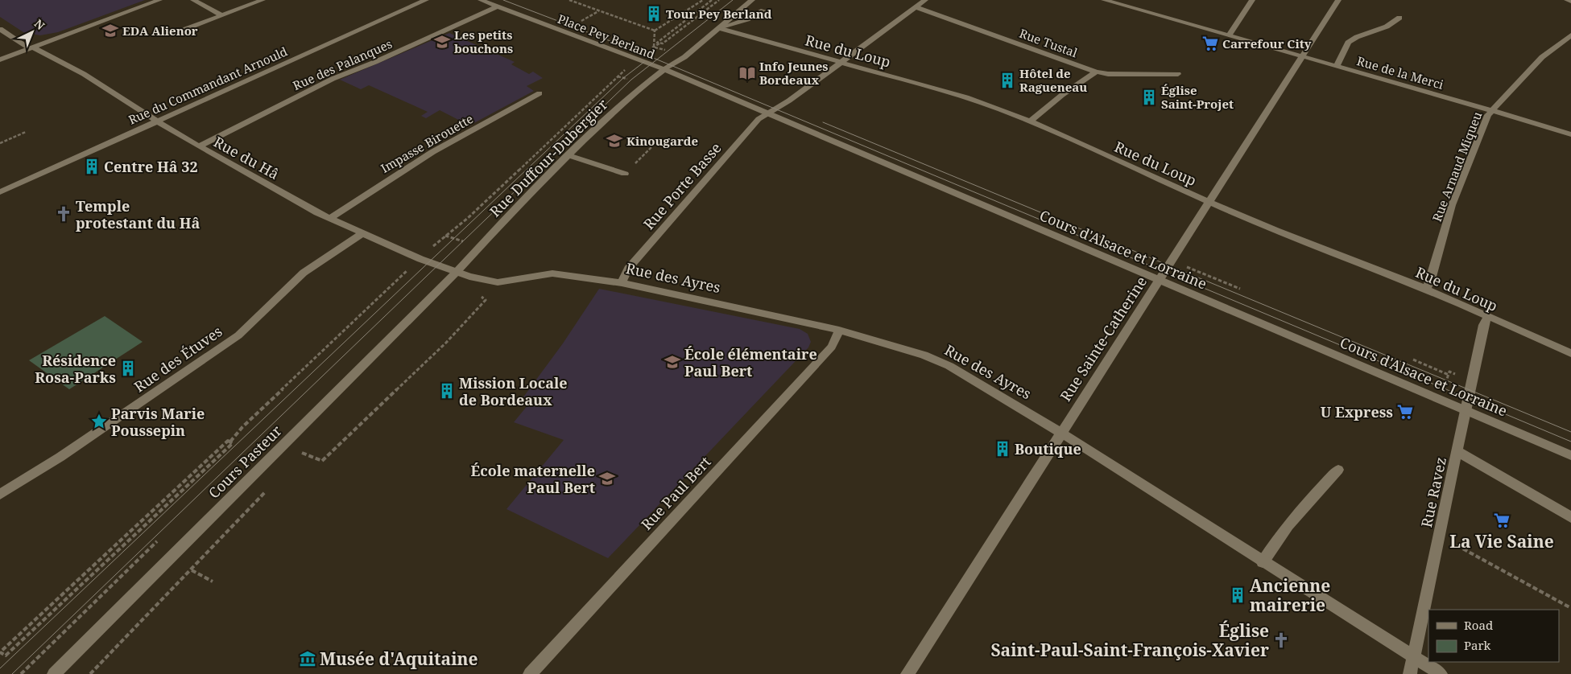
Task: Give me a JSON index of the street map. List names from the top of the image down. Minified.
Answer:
{"streets":{"street":["Place Pey Berland","Rue Tustal","Rue du Loup","Rue des Palanques","Rue de la Merci","Rue du Commandant Arnould","Impasse Birouette","Rue du Hâ","Rue Duffour-Dubergier","Rue Arnaud Miqueu","Rue Porte Basse","Cours d'Alsace et Lorraine","Rue des Ayres","Rue Sainte-Catherine","Rue des Étuves","Cours Pasteur","Rue Ravez","Rue Paul Bert"]},"crossings":[["Place Pey Berland","Rue du Loup"],["Place Pey Berland","Rue des Palanques"],["Place Pey Berland","Rue Duffour-Dubergier"],["Place Pey Berland","Cours d'Alsace et Lorraine"],["Rue Tustal","Rue Porte Basse"],["Rue du Loup","Rue Arnaud Miqueu"],["Rue du Loup","Rue Porte Basse"],["Rue du Loup","Rue Sainte-Catherine"],["Rue du Loup","Rue Ravez"],["Rue des Palanques","Rue du Hâ"],["Rue de la Merci","Rue Arnaud Miqueu"],["Rue de la Merci","Rue Sainte-Catherine"],["Rue du Commandant Arnould","Rue du Hâ"],["Impasse Birouette","Rue du Hâ"],["Rue du Hâ","Rue Duffour-Dubergier"],["Rue du Hâ","Rue des Ayres"],["Rue du Hâ","Rue des Étuves"],["Rue du Hâ","Cours Pasteur"],["Rue Duffour-Dubergier","Cours d'Alsace et Lorraine"],["Rue Duffour-Dubergier","Rue des Ayres"],["Rue Duffour-Dubergier","Cours Pasteur"],["Rue Porte Basse","Cours d'Alsace et Lorraine"],["Rue Porte Basse","Rue des Ayres"],["Cours d'Alsace et Lorraine","Rue Sainte-Catherine"],["Cours d'Alsace et Lorraine","Rue Ravez"],["Rue des Ayres","Rue Sainte-Catherine"],["Rue des Ayres","Cours Pasteur"],["Rue des Ayres","Rue Ravez"],["Rue des Ayres","Rue Paul Bert"]],"places":{"building":["Tour Pey Berland","Hôtel de Ragueneau","Église Saint-Projet","Centre Hâ 32","Résidence Rosa-Parks","Mission Locale de Bordeaux","Boutique","Ancienne mairerie"],"school or university":["EDA Alienor","Les petits bouchons","Kinougarde","École élémentaire Paul Bert","École maternelle Paul Bert"],"supermarket":["Carrefour City","U Express","La Vie Saine"],"library":["Info Jeunes Bordeaux"],"church":["Temple protestant du Hâ","Église Saint-Paul-Saint-François-Xavier"],"place":["Parvis Marie Poussepin"],"museum":["Musée d'Aquitaine"]},"legend":["Road","Park"],"north":"top right"}
